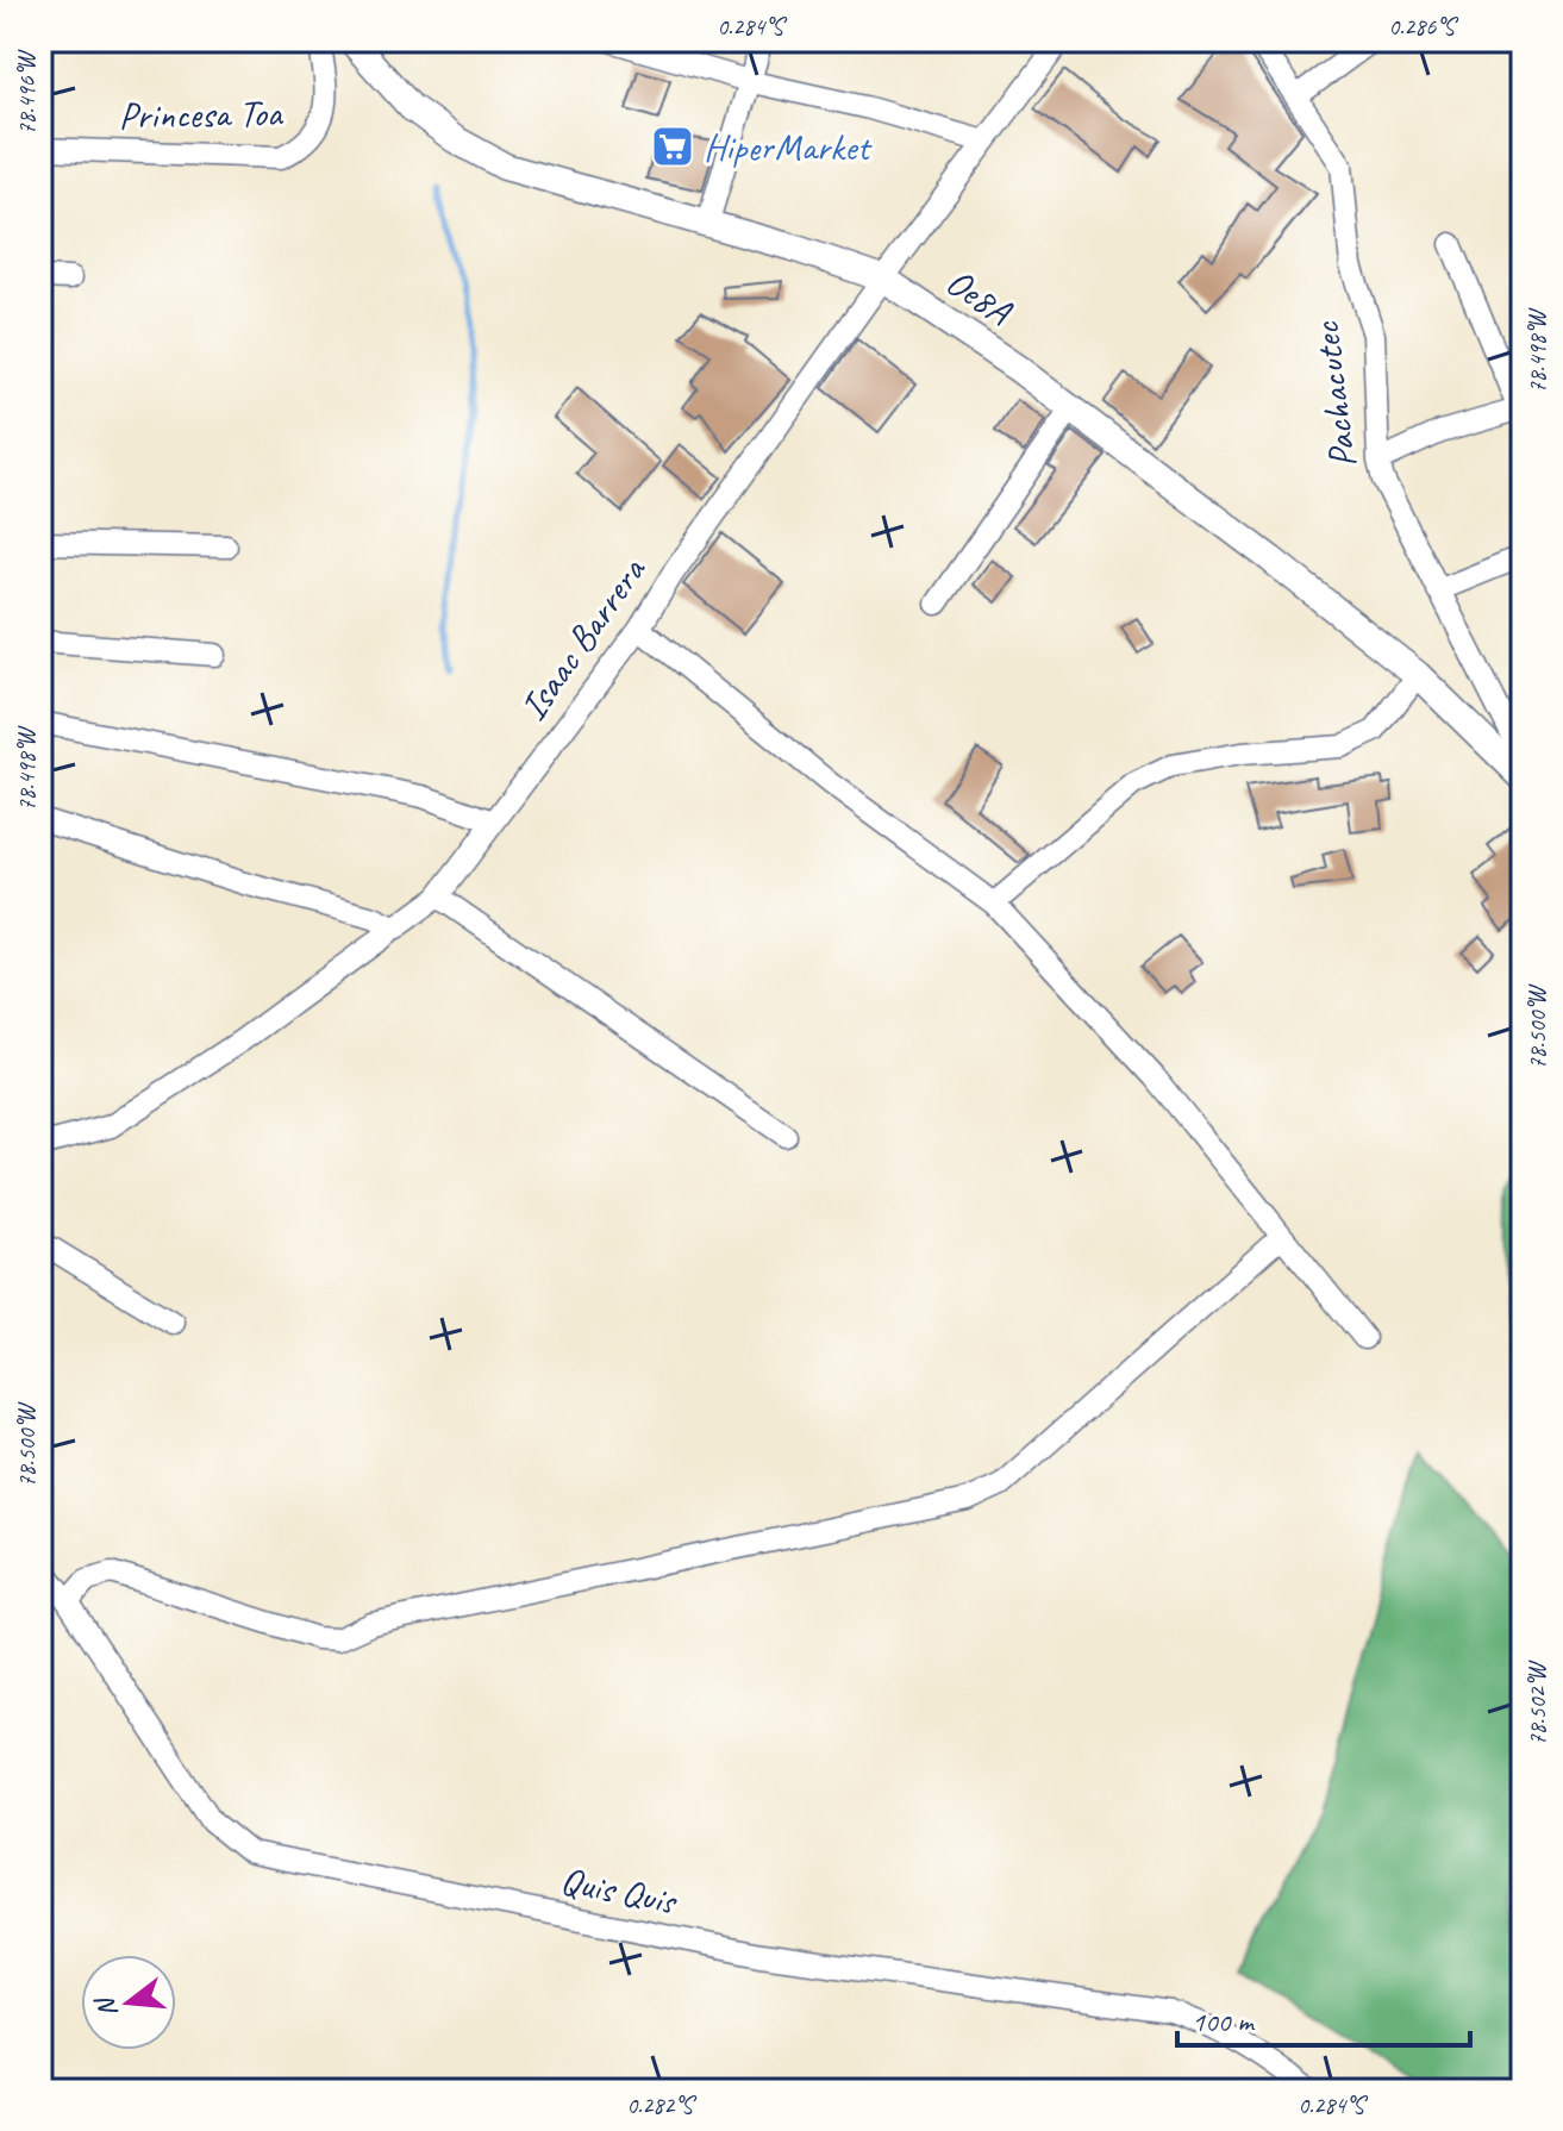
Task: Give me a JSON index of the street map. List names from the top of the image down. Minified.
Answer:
{"streets":{"street":["Princesa Toa","Oe8A","Pachacutec","Isaac Barrera","Quis Quis"]},"crossings":[["Oe8A","Pachacutec"],["Oe8A","Isaac Barrera"]],"places":{"supermarket":["HiperMarket"]},"scale_bar":"100 m","north":"left","coordinates":["0.284°S","0.286°S","78.496°W","78.498°W","78.500°W","78.502°W","0.282°S"]}
